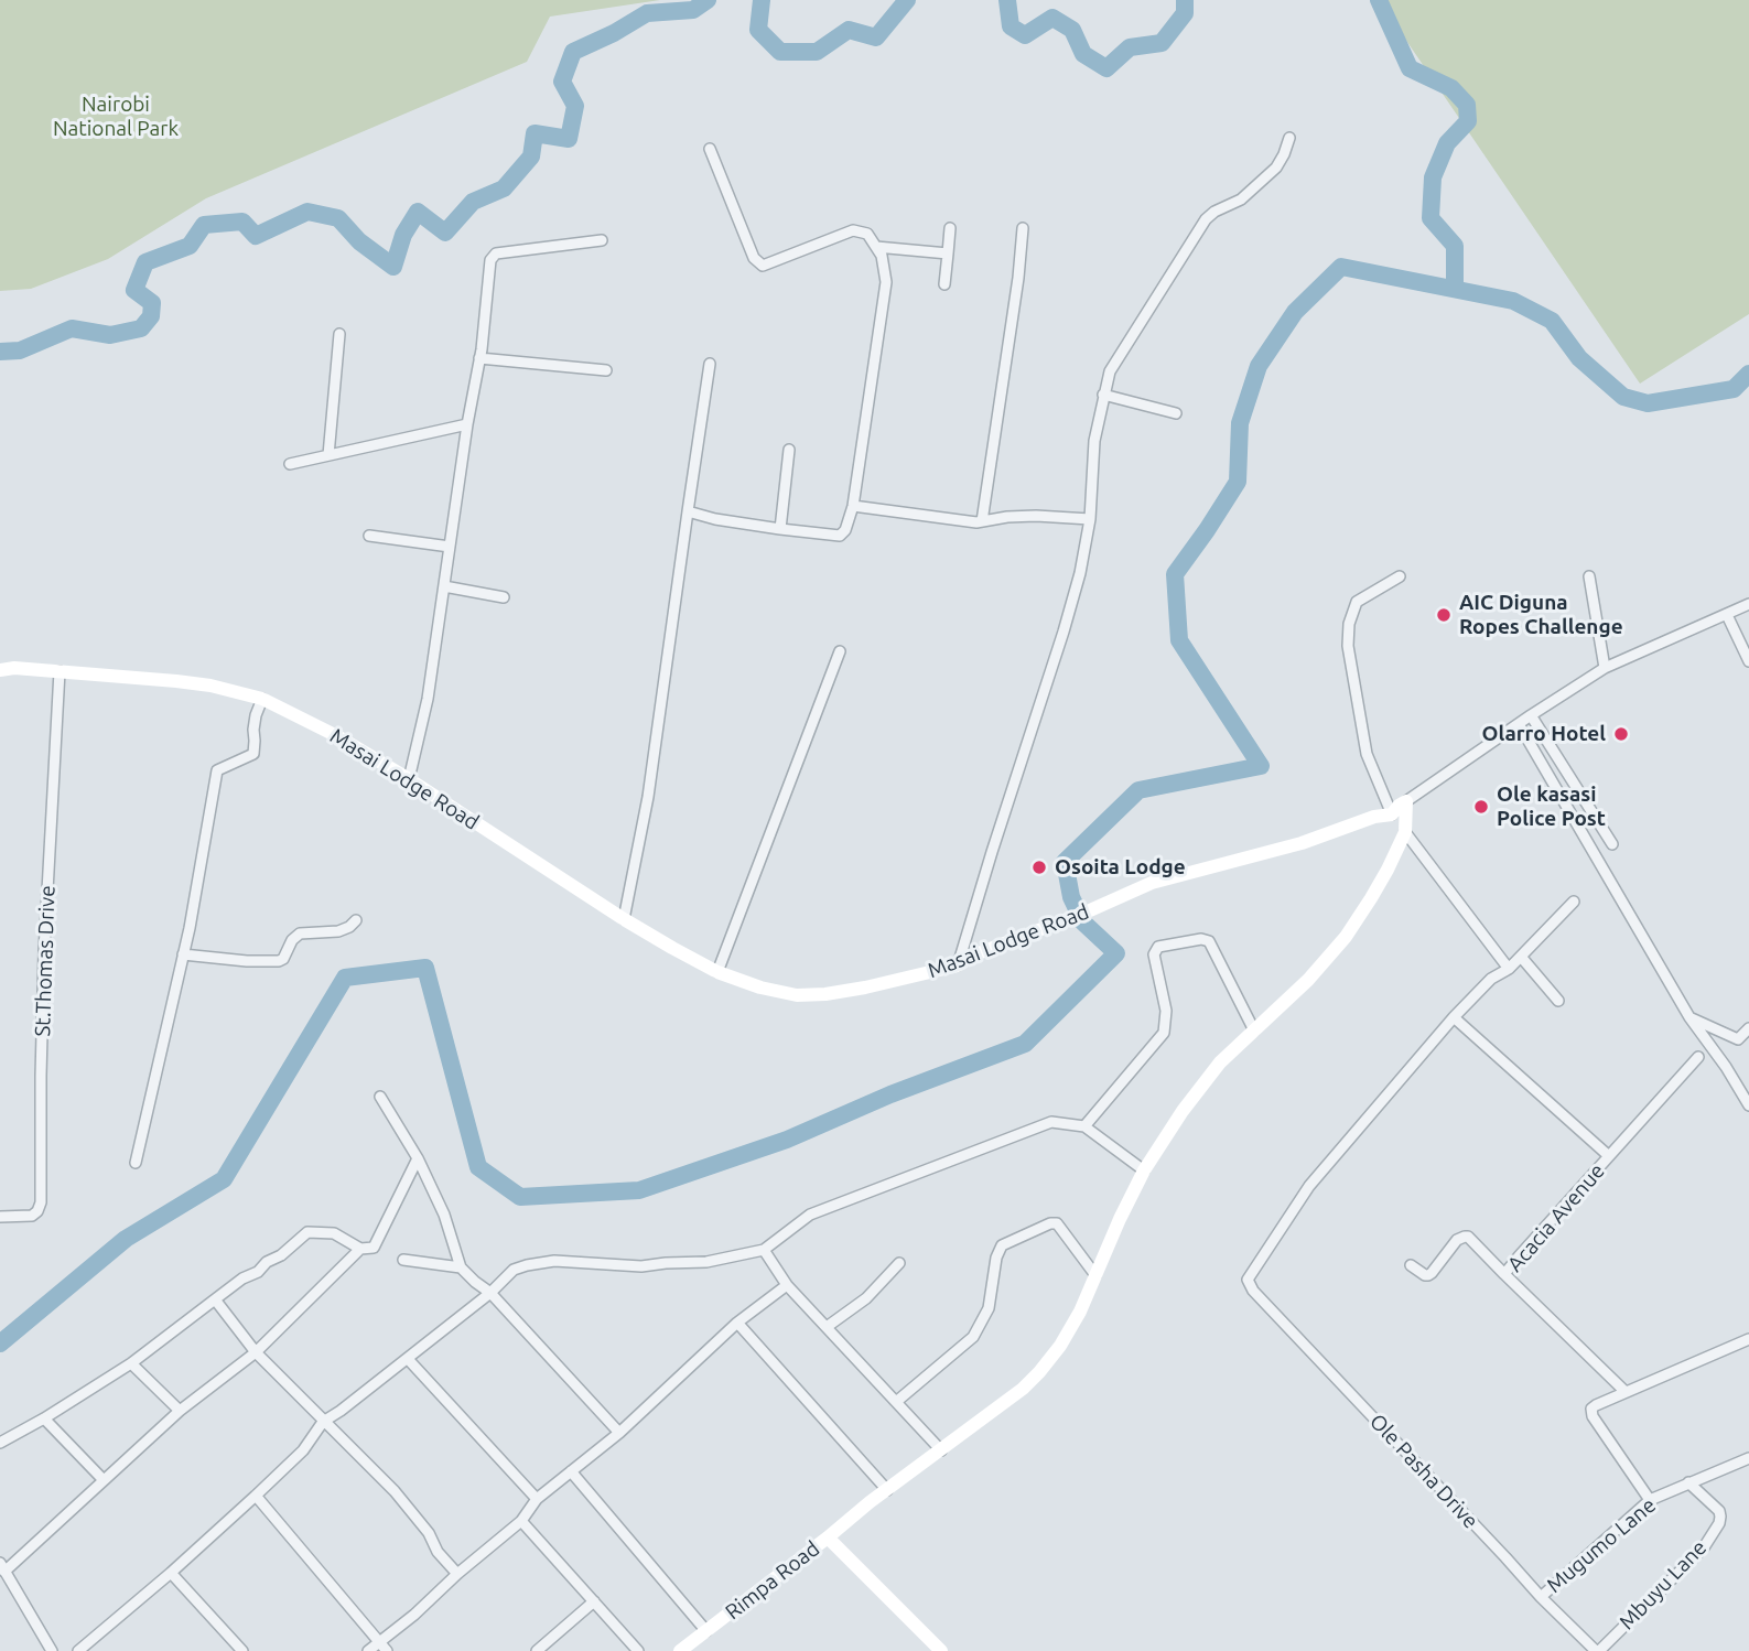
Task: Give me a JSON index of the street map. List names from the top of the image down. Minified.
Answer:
{"streets":{"street":["Masai Lodge Road","St.Thomas Drive","Acacia Avenue","Ole Pasha Drive","Mugumo Lane","Rimpa Road","Mbuyu Lane"]},"crossings":[["Masai Lodge Road","St.Thomas Drive"],["Acacia Avenue","Ole Pasha Drive"],["Ole Pasha Drive","Mugumo Lane"],["Ole Pasha Drive","Mbuyu Lane"],["Mugumo Lane","Mbuyu Lane"]],"parks":["Nairobi National Park"],"places":["AIC Diguna Ropes Challenge","Olarro Hotel","Ole kasasi Police Post","Osoita Lodge"]}
